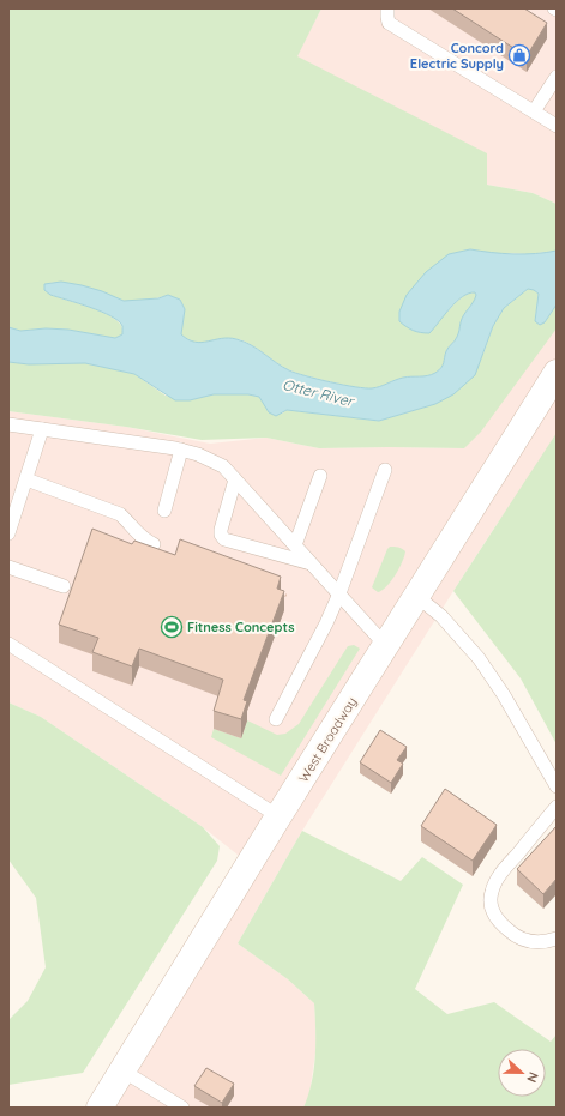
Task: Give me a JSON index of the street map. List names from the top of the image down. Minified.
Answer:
{"streets":{"main road":["West Broadway"]},"water":["Otter River"],"places":{"shop":["Concord Electric Supply"],"sports":["Fitness Concepts"]},"north":"right"}
